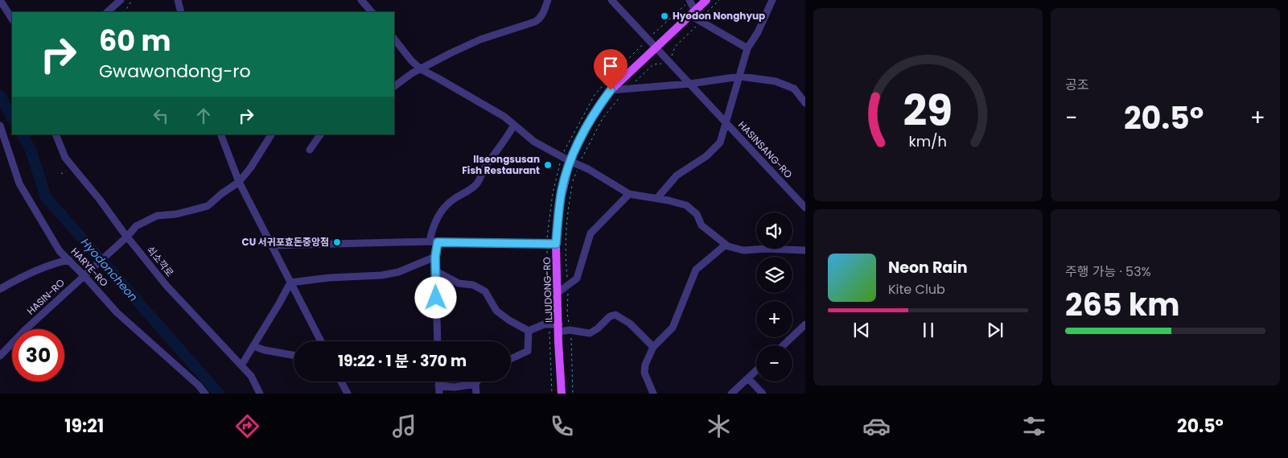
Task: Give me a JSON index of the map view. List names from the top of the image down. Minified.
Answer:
{"streets":{"main road":["ILJUDONG-RO"],"street":["HASINSANG-RO","쇠소깍로","HARYE-RO","HASIN-RO"]},"crossings":[["HASINSANG-RO","ILJUDONG-RO"],["쇠소깍로","HASIN-RO"],["HARYE-RO","HASIN-RO"]],"water":["Hyodoncheon"],"places":["Hyodon Nonghyup","Ilseongsusan Fish Restaurant","CU 서귀포효돈중앙점"],"page":{"tile":["공조",["주행 가능 · 53%","265 km"]],"turn":["60 m","Gwawondong-ro"],"heat":["−","20.5°","+"],"map_buttons":["+","−"],"song":["Neon Rain","Kite Club"],"limit":"30","trip":"19:22 · 1 분 · 370 m","tabs":["19:21","20.5°"],"gauge":["29","km/h"]}}
